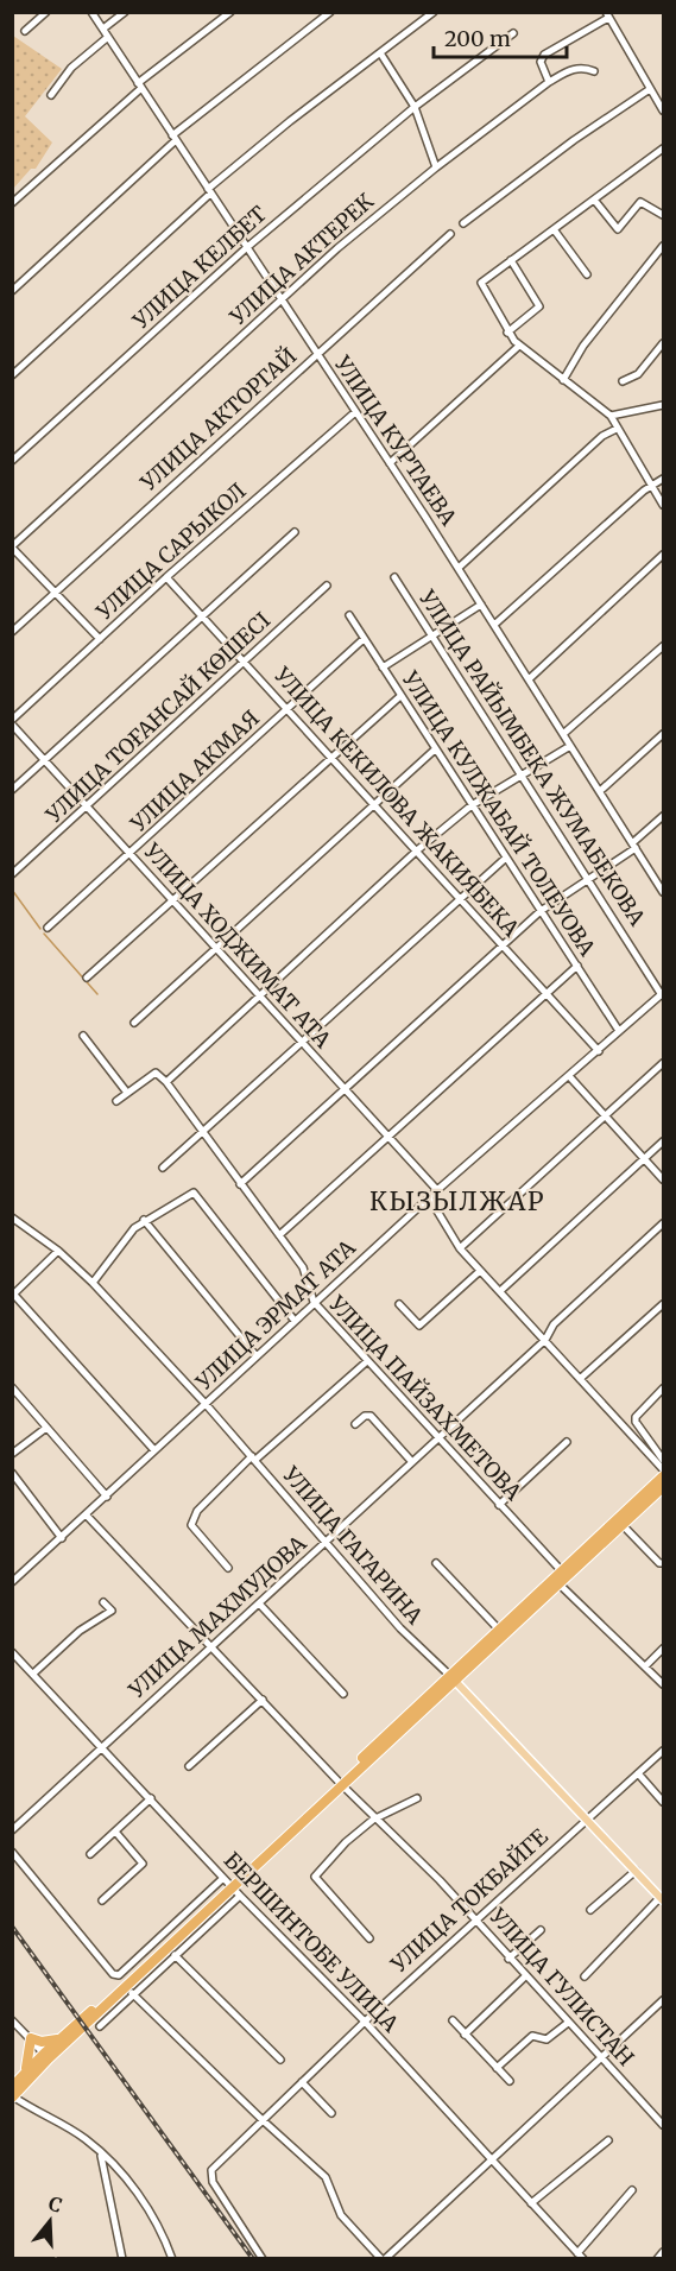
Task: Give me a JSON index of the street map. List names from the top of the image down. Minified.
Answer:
{"streets":{"main road":["УЛИЦА ГАГАРИНА"],"street":["УЛИЦА АКТЕРЕК","УЛИЦА КЕЛБЕТ","УЛИЦА АКТОРГАЙ","УЛИЦА КУРТАЕВА","УЛИЦА САРЫКОЛ","УЛИЦА ТОҒАНСАЙ КӨШЕСІ","УЛИЦА РАЙЫМБЕКА ЖУМАБЕКОВА","УЛИЦА АКМАЯ","УЛИЦА КЕКИЛОВА ЖАКИЯБЕКА","УЛИЦА КУЛЖАБАЙ ТОЛЕУОВА","УЛИЦА ХОДЖИМАТ АТА","УЛИЦА ЭРМАТ АТА","УЛИЦА ПАЙЗАХМЕТОВА","УЛИЦА МАХМУДОВА","УЛИЦА ТОКБАЙГЕ","БЕРШИНТОБЕ УЛИЦА","УЛИЦА ГУЛИСТАН"]},"crossings":[["УЛИЦА АКТЕРЕК","УЛИЦА КУРТАЕВА"],["УЛИЦА КЕЛБЕТ","УЛИЦА КУРТАЕВА"],["УЛИЦА АКТОРГАЙ","УЛИЦА КУРТАЕВА"],["УЛИЦА КУРТАЕВА","УЛИЦА САРЫКОЛ"],["УЛИЦА САРЫКОЛ","УЛИЦА КЕКИЛОВА ЖАКИЯБЕКА"],["УЛИЦА САРЫКОЛ","УЛИЦА ХОДЖИМАТ АТА"],["УЛИЦА ТОҒАНСАЙ КӨШЕСІ","УЛИЦА КЕКИЛОВА ЖАКИЯБЕКА"],["УЛИЦА ТОҒАНСАЙ КӨШЕСІ","УЛИЦА ХОДЖИМАТ АТА"],["УЛИЦА РАЙЫМБЕКА ЖУМАБЕКОВА","УЛИЦА ЭРМАТ АТА"],["УЛИЦА АКМАЯ","УЛИЦА КЕКИЛОВА ЖАКИЯБЕКА"],["УЛИЦА АКМАЯ","УЛИЦА КУЛЖАБАЙ ТОЛЕУОВА"],["УЛИЦА АКМАЯ","УЛИЦА ХОДЖИМАТ АТА"],["УЛИЦА КЕКИЛОВА ЖАКИЯБЕКА","УЛИЦА ЭРМАТ АТА"],["УЛИЦА КУЛЖАБАЙ ТОЛЕУОВА","УЛИЦА ЭРМАТ АТА"],["УЛИЦА ХОДЖИМАТ АТА","УЛИЦА ЭРМАТ АТА"],["УЛИЦА ЭРМАТ АТА","УЛИЦА ПАЙЗАХМЕТОВА"],["УЛИЦА ЭРМАТ АТА","УЛИЦА ГАГАРИНА"],["УЛИЦА ЭРМАТ АТА","УЛИЦА ГУЛИСТАН"],["УЛИЦА ПАЙЗАХМЕТОВА","УЛИЦА МАХМУДОВА"],["УЛИЦА ГАГАРИНА","УЛИЦА МАХМУДОВА"],["УЛИЦА ГАГАРИНА","УЛИЦА ТОКБАЙГЕ"],["УЛИЦА МАХМУДОВА","БЕРШИНТОБЕ УЛИЦА"],["УЛИЦА МАХМУДОВА","УЛИЦА ГУЛИСТАН"],["УЛИЦА ТОКБАЙГЕ","БЕРШИНТОБЕ УЛИЦА"],["УЛИЦА ТОКБАЙГЕ","УЛИЦА ГУЛИСТАН"]],"districts":["КЫЗЫЛЖАР"],"scale_bar":"200 m","north":"top"}
